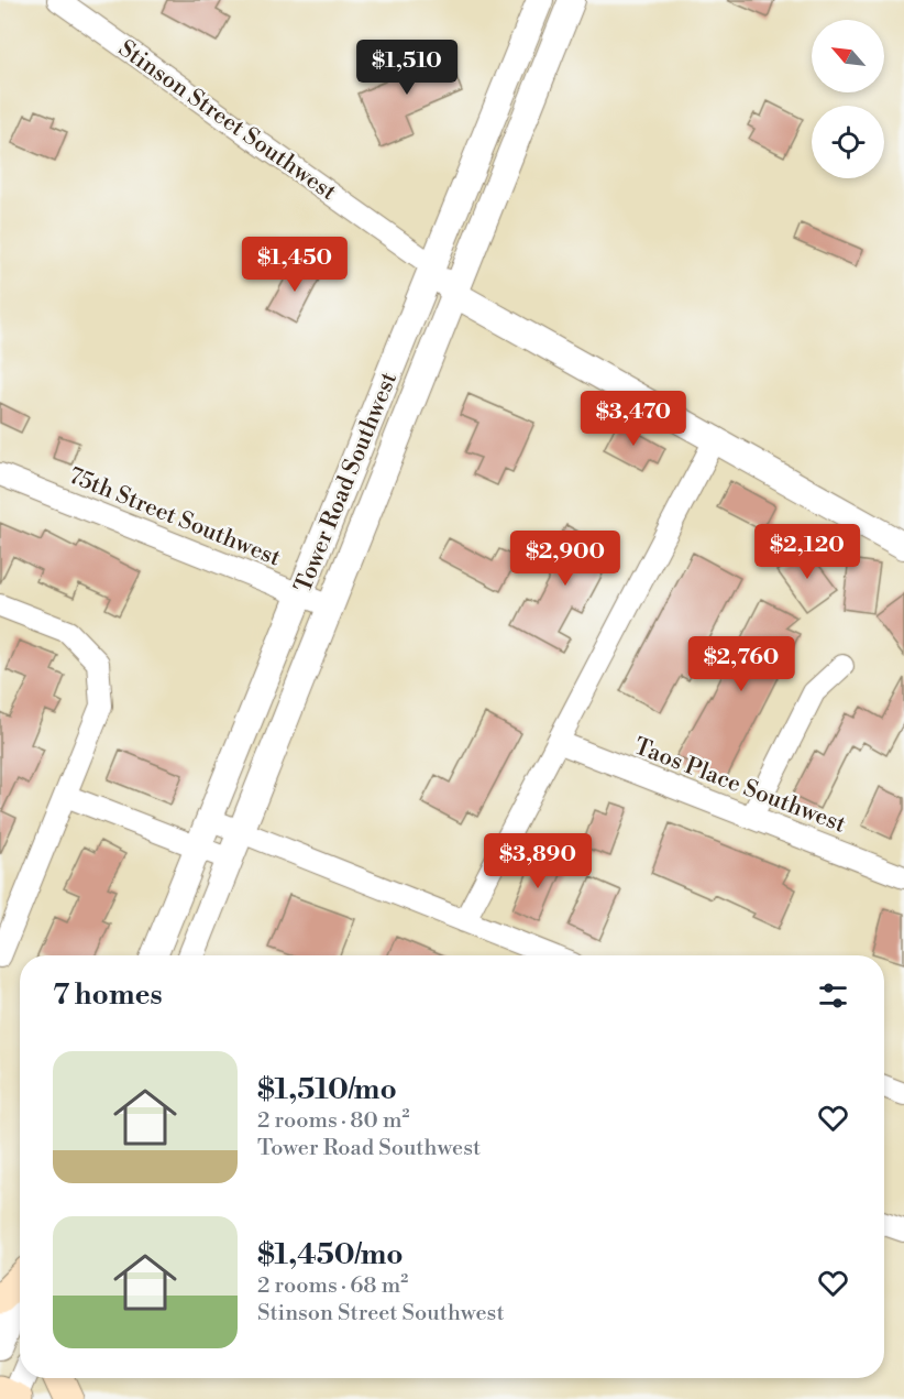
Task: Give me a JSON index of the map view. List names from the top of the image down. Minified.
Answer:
{"streets":{"street":["Stinson Street Southwest","Tower Road Southwest","75th Street Southwest","Taos Place Southwest"]},"crossings":[["Stinson Street Southwest","Tower Road Southwest"],["Tower Road Southwest","75th Street Southwest"]],"north":"top left","page":{"price":["$1,510","$1,450","$3,470","$2,120","$2,900","$2,760","$3,890"],"heading":"7 homes","list":[{"name":"$1,510/mo","note":"2 rooms · 80 m² · Tower Road Southwest"},{"name":"$1,450/mo","note":"2 rooms · 68 m² · Stinson Street Southwest"}]}}
